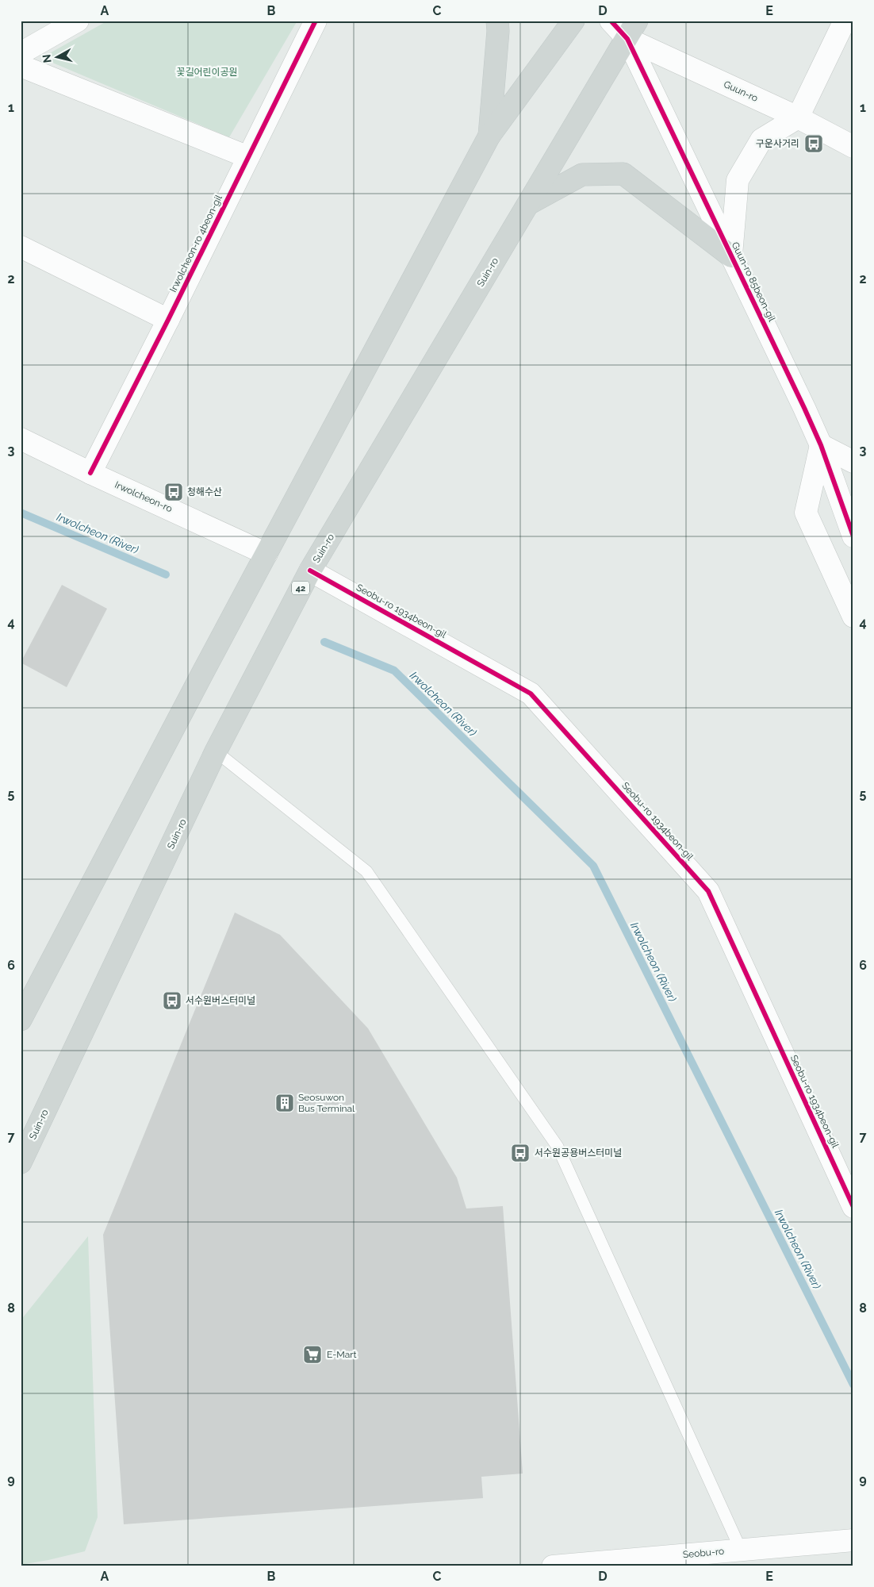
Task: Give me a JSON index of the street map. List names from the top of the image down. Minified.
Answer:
{"streets":{"main road":["Suin-ro","42"],"street":["Guun-ro","Irwolcheon-ro 4beon-gil","Guun-ro 85beon-gil","Irwolcheon-ro","Seobu-ro 1934beon-gil","Seobu-ro"]},"crossings":[["Guun-ro","Suin-ro"],["Guun-ro","Guun-ro 85beon-gil"],["Irwolcheon-ro 4beon-gil","Irwolcheon-ro"],["Suin-ro","Guun-ro 85beon-gil"],["Suin-ro","Seobu-ro 1934beon-gil"]],"water":["Irwolcheon (River)"],"parks":["꽃길어린이공원"],"places":{"bus stop":["구운사거리","청해수산","서수원버스터미널","서수원공용버스터미널"],"building":["Seosuwon Bus Terminal"],"supermarket":["E-Mart"]},"north":"left","grid":{"columns":["A","B","C","D","E"],"rows":["1","2","3","4","5","6","7","8","9"]}}
